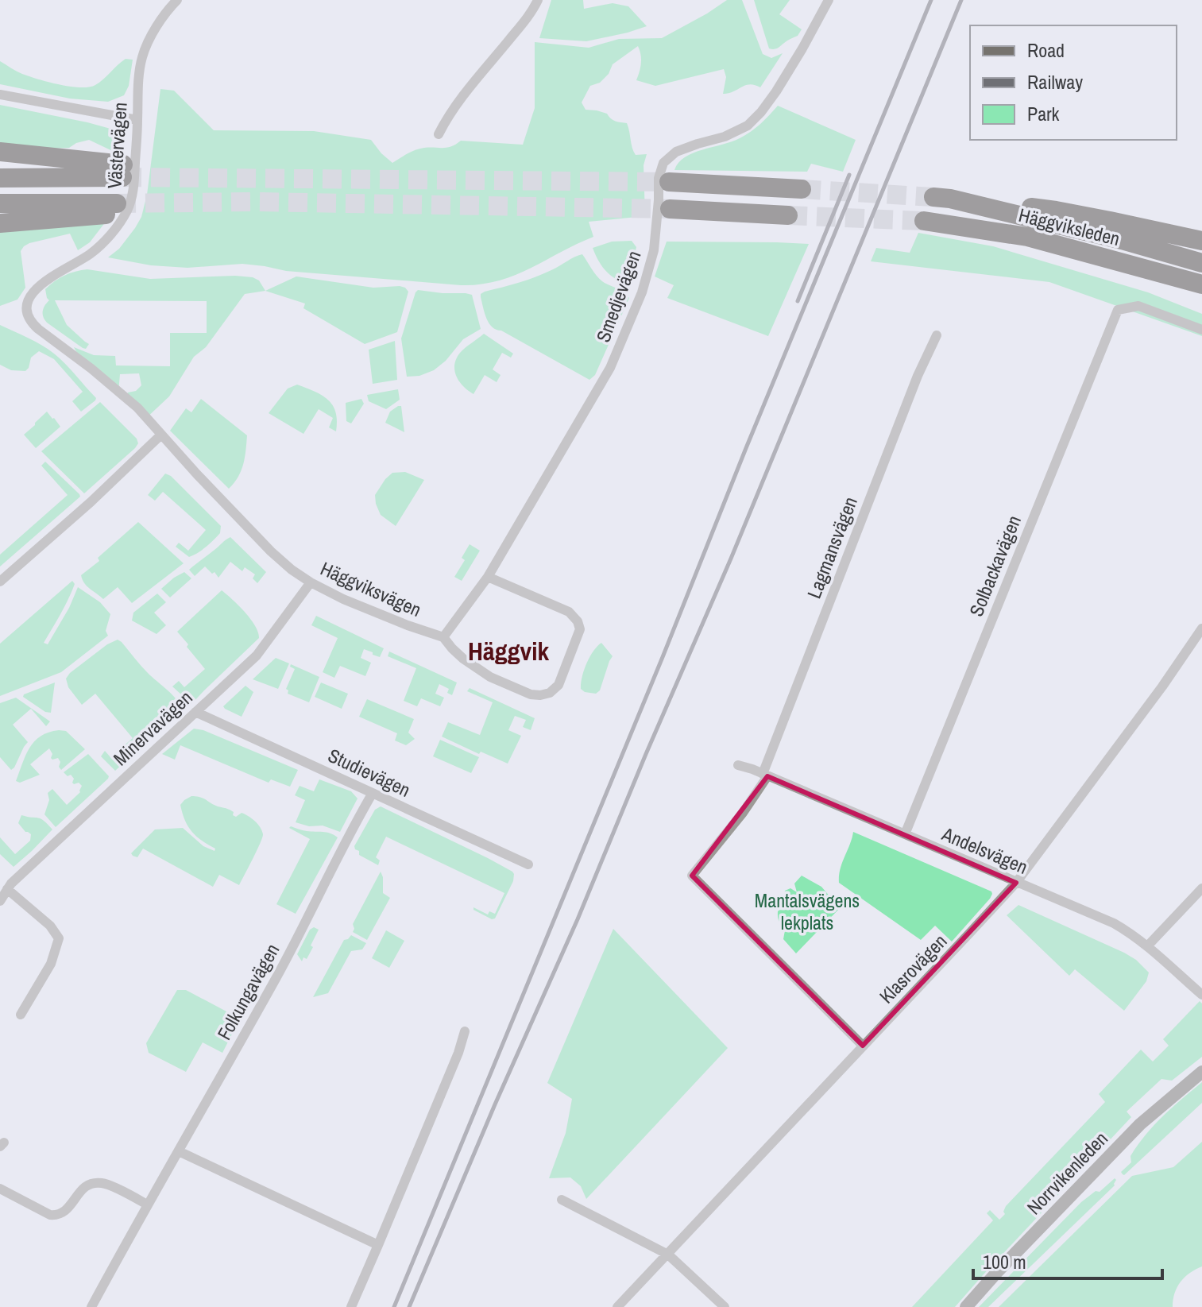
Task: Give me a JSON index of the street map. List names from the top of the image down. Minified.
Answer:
{"streets":{"highway":["Häggviksleden"],"main road":["Norrvikenleden"],"street":["Västervägen","Smedjevägen","Lagmansvägen","Solbackavägen","Häggviksvägen","Minervavägen","Studievägen","Andelsvägen","Klasrovägen","Folkungavägen"]},"crossings":[["Västervägen","Häggviksvägen"],["Smedjevägen","Häggviksvägen"],["Lagmansvägen","Andelsvägen"],["Lagmansvägen","Klasrovägen"],["Solbackavägen","Andelsvägen"],["Häggviksvägen","Minervavägen"],["Minervavägen","Studievägen"],["Studievägen","Folkungavägen"],["Andelsvägen","Klasrovägen"]],"districts":["Häggvik"],"parks":["Mantalsvägens lekplats"],"legend":["Road","Railway","Park"],"scale_bar":"100 m"}
